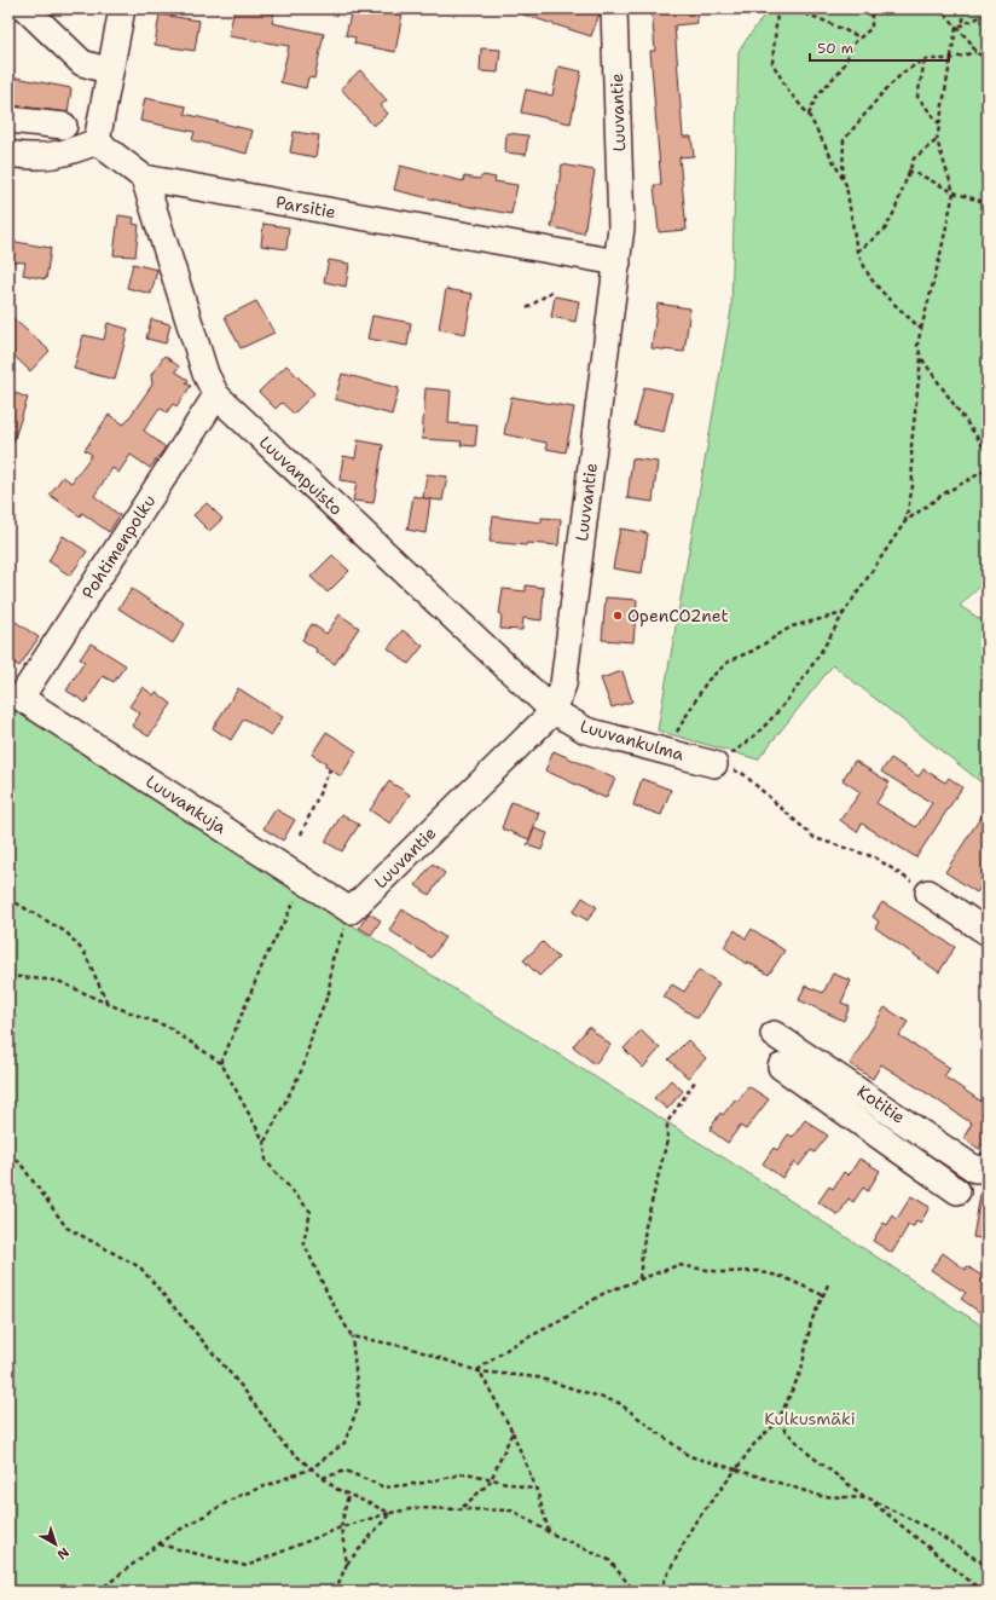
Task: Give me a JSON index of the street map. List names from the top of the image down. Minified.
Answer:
{"streets":{"street":["Luuvantie","Parsitie","Luuvanpuisto","Pohtimenpolku","Luuvankulma","Luuvankuja","Kotitie"]},"crossings":[["Luuvantie","Parsitie"],["Luuvantie","Luuvanpuisto"],["Luuvantie","Luuvankulma"],["Luuvantie","Luuvankuja"],["Parsitie","Luuvanpuisto"],["Luuvanpuisto","Pohtimenpolku"],["Luuvanpuisto","Luuvankulma"],["Pohtimenpolku","Luuvankuja"]],"parks":["Kulkusmäki"],"places":["OpenCO2net"],"scale_bar":"50 m","north":"bottom right"}
